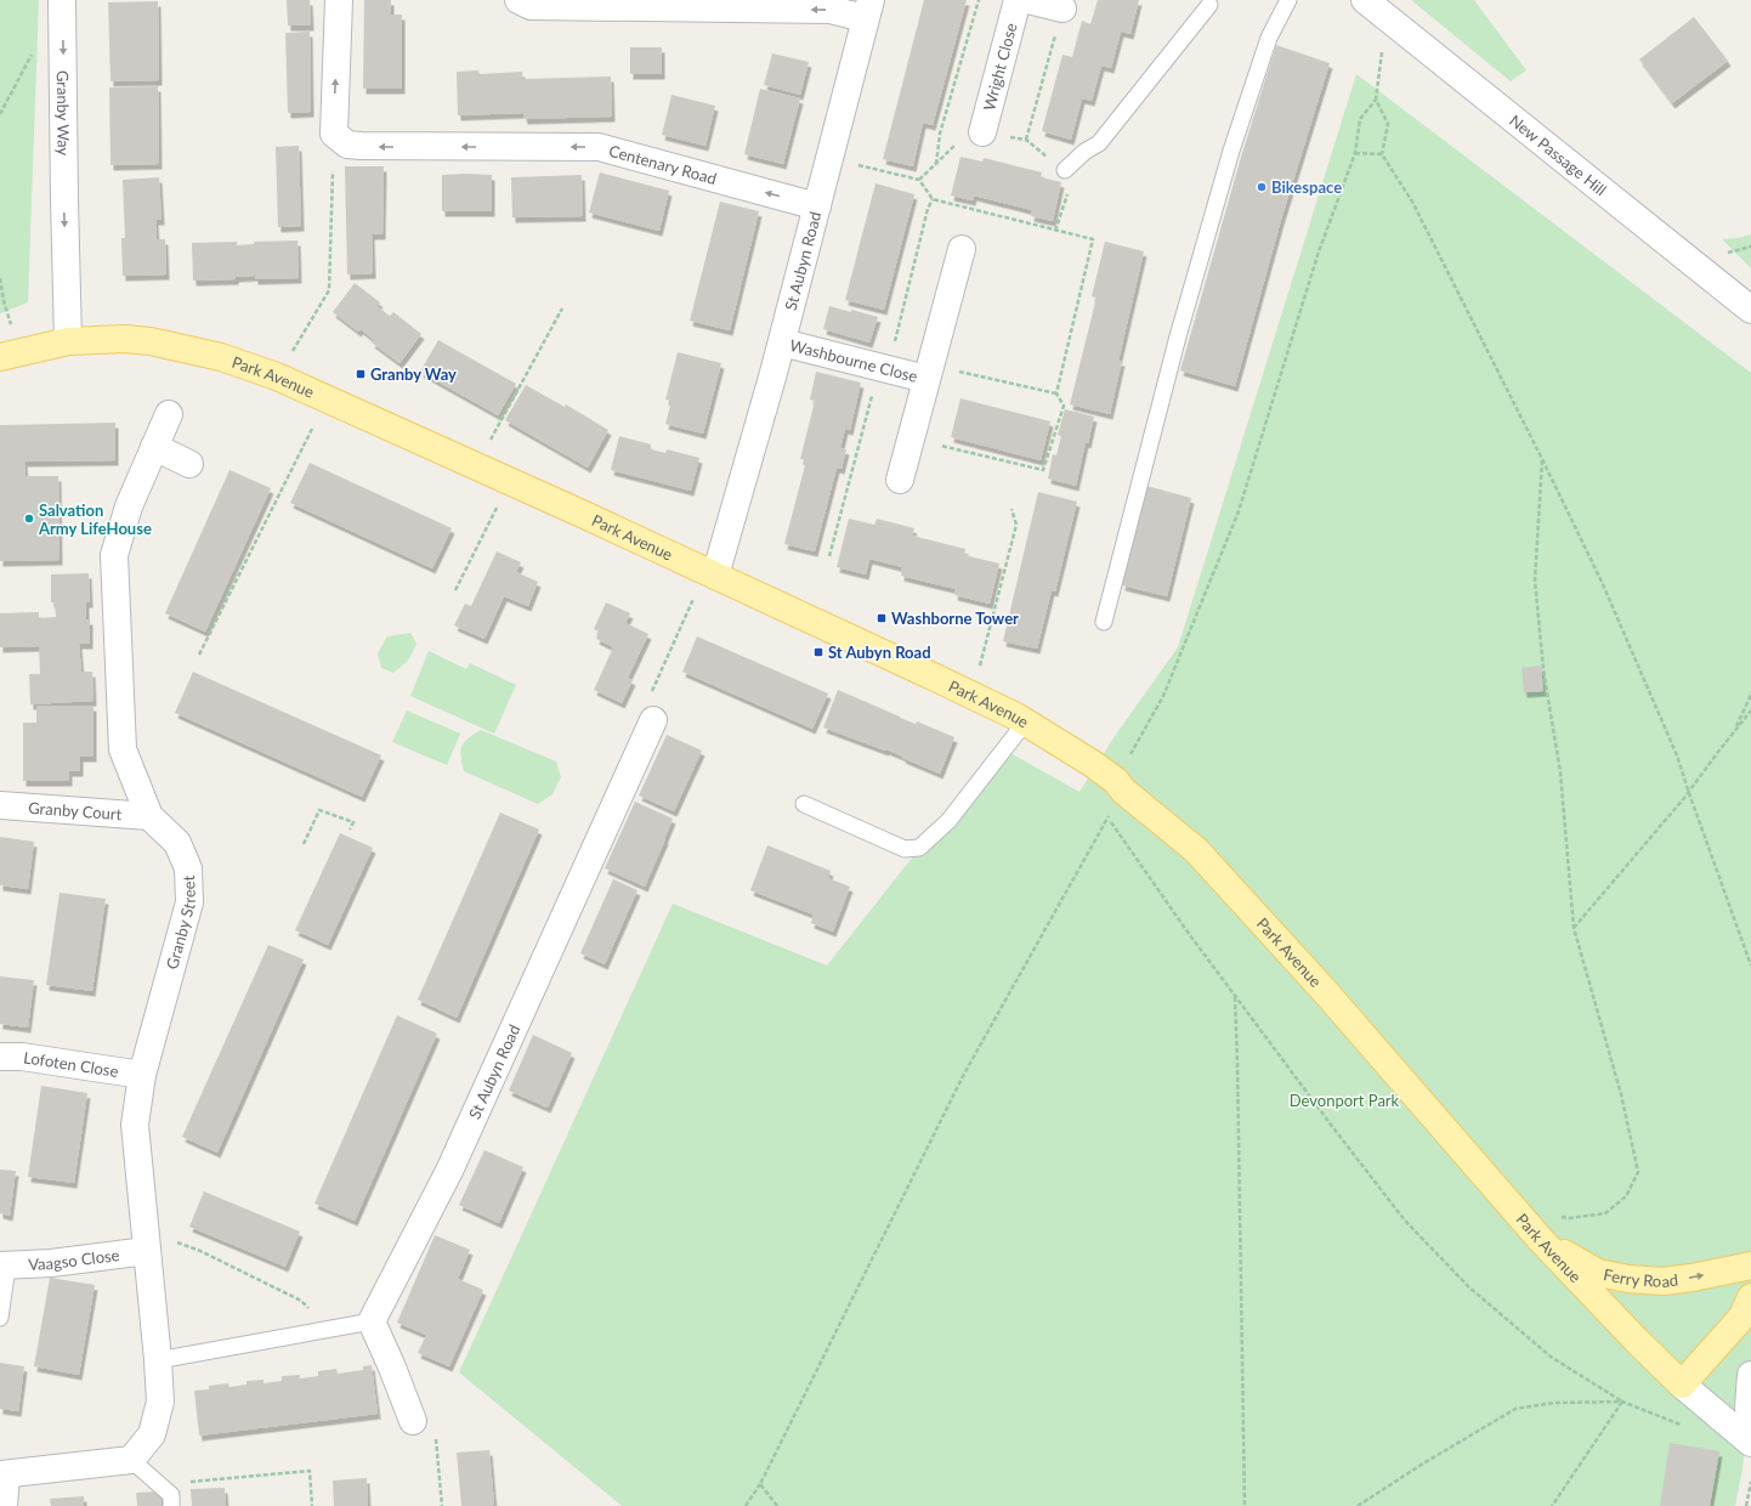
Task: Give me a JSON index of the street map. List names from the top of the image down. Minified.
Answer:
{"streets":{"main road":["Park Avenue","Ferry Road"],"street":["Wright Close","Granby Way","New Passage Hill","Centenary Road","St Aubyn Road","Washbourne Close","Granby Court","Granby Street","Lofoten Close","Vaagso Close"]},"crossings":[["Granby Way","Park Avenue"],["Centenary Road","St Aubyn Road"],["St Aubyn Road","Washbourne Close"],["St Aubyn Road","Park Avenue"],["Park Avenue","Ferry Road"],["Granby Court","Granby Street"],["Granby Street","Lofoten Close"],["Granby Street","Vaagso Close"]],"one_way":["Granby Way","Ferry Road"],"parks":["Devonport Park"],"places":{"other":["Bikespace","Salvation Army LifeHouse"],"transit":["Granby Way","Washborne Tower","St Aubyn Road"]}}
